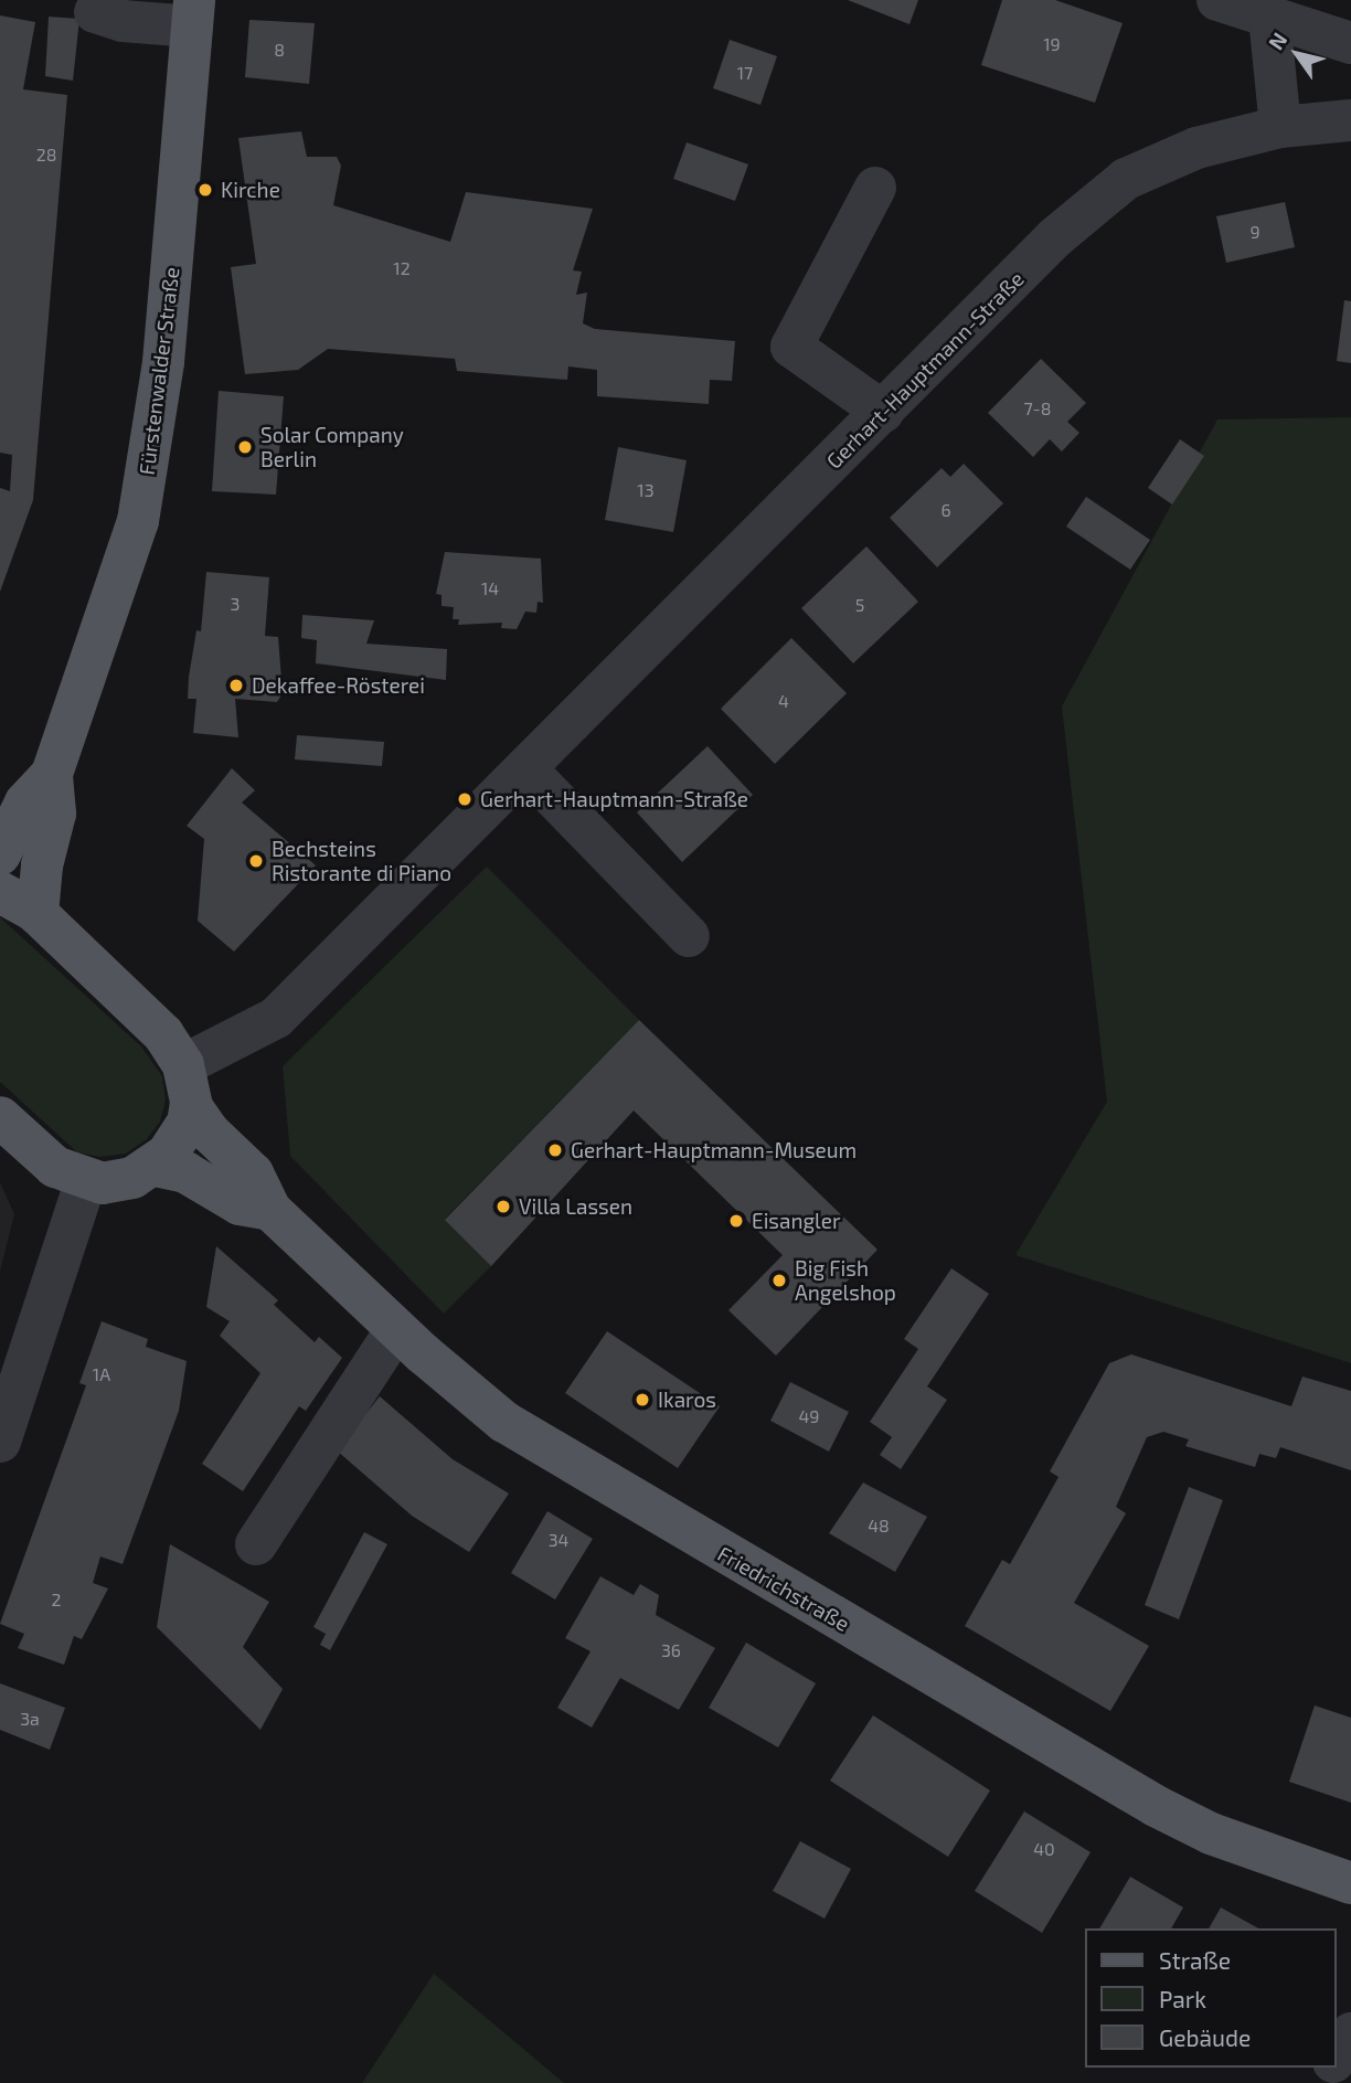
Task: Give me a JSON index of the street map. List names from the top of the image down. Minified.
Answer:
{"streets":{"main road":["Fürstenwalder Straße","Friedrichstraße"],"street":["Gerhart-Hauptmann-Straße"]},"places":["Kirche","Solar Company Berlin","Dekaffee-Rösterei","Gerhart-Hauptmann-Straße","Bechsteins Ristorante di Piano","Gerhart-Hauptmann-Museum","Villa Lassen","Eisangler","Big Fish Angelshop","Ikaros"],"house_numbers":["19","8","17","28","9","12","7-8","13","6","14","3","5","4","1A","49","48","34","2","36","3a","40"],"legend":["Straße","Park","Gebäude"],"north":"top left"}
